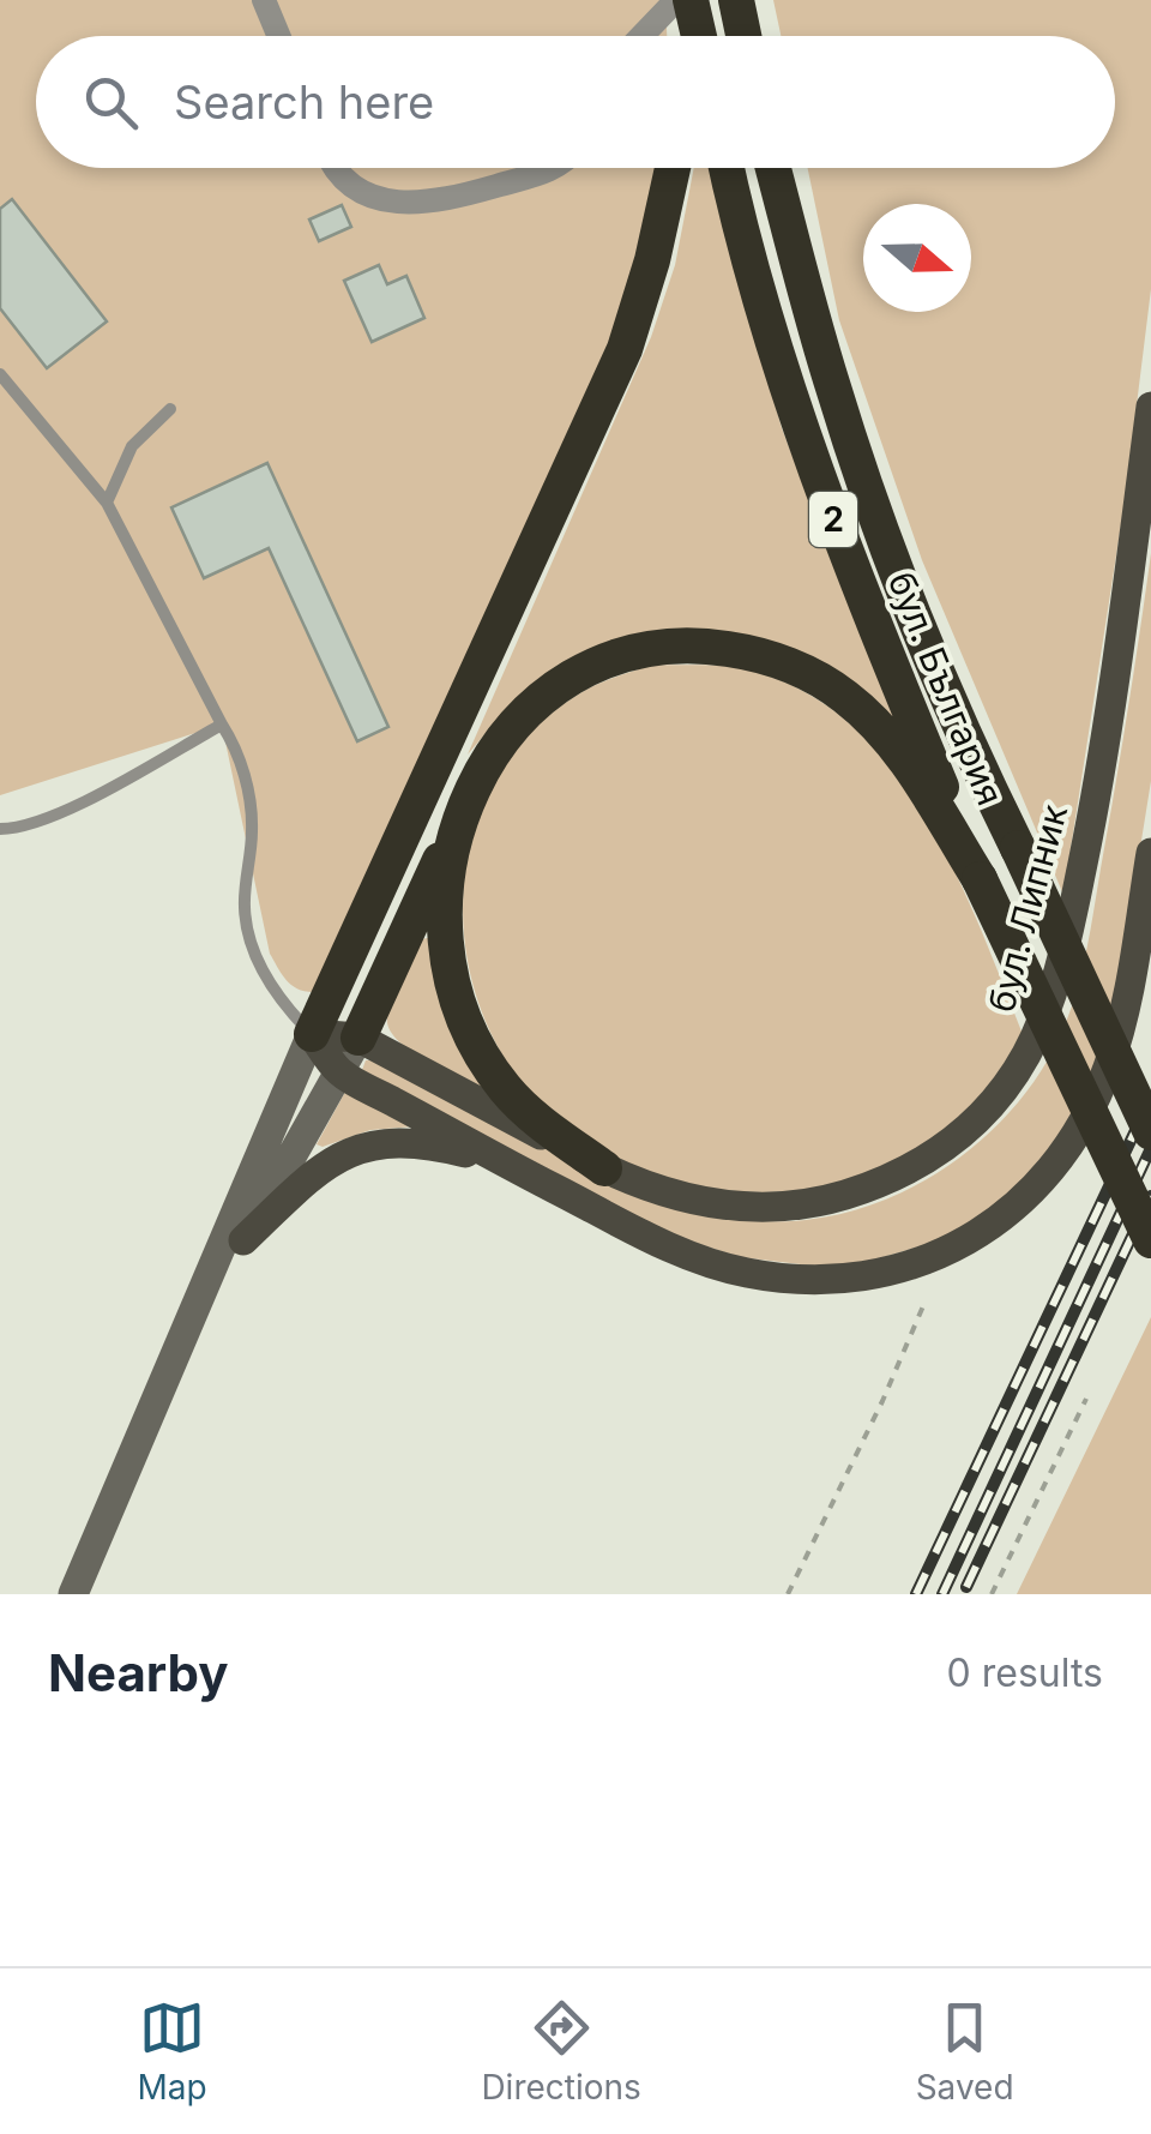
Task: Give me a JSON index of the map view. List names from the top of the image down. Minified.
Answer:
{"streets":{"highway":["2","бул. България"],"main road":["бул. Липник"]},"north":"right","page":{"search":"Search here","heading":["Nearby","0 results"],"nav":["Map","Directions","Saved"]}}
